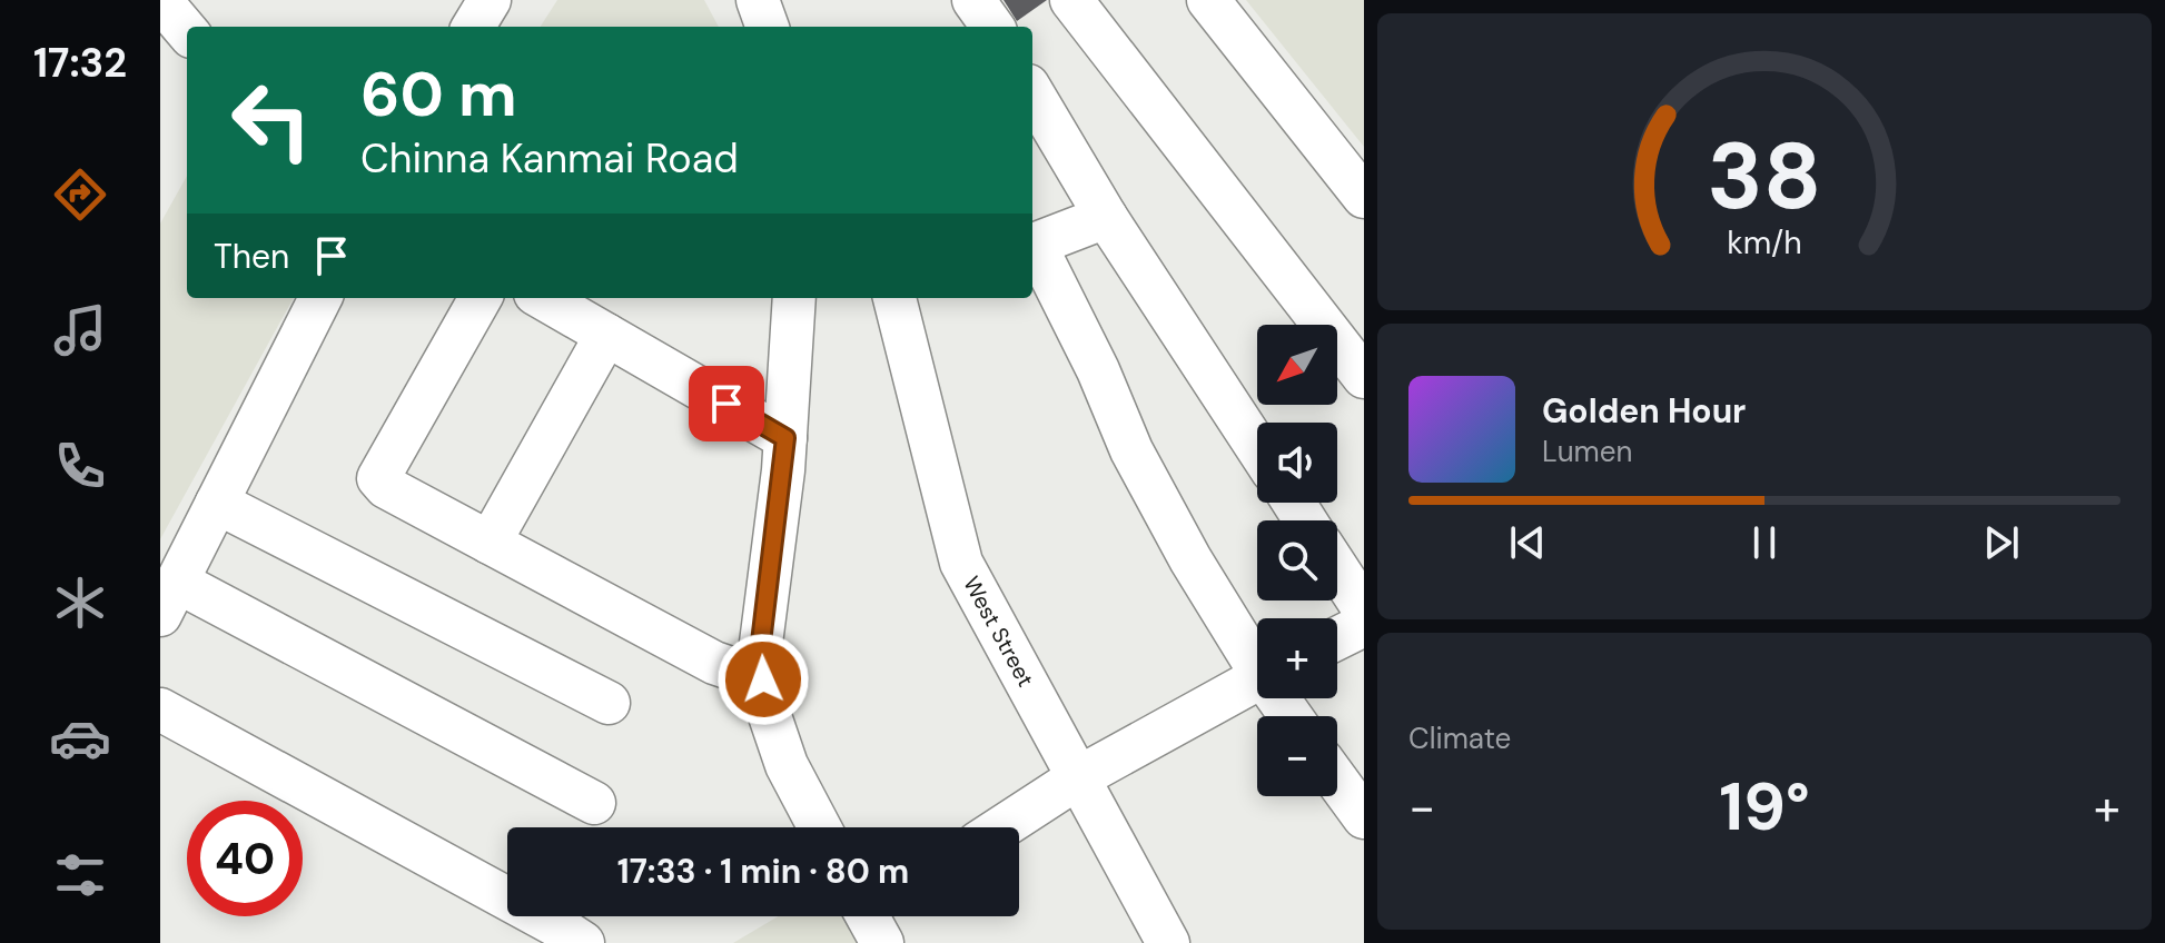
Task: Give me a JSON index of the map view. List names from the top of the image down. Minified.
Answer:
{"streets":{"street":["West Street"]},"north":"bottom left","page":{"tabs":"17:32","turn":["60 m","Chinna Kanmai Road"],"then":"Then","map_buttons":["+","−"],"song":["Golden Hour","Lumen"],"tile":"Climate","heat":["−","19°","+"],"limit":"40","trip":"17:33 · 1 min · 80 m","gauge":["38","km/h"]}}
